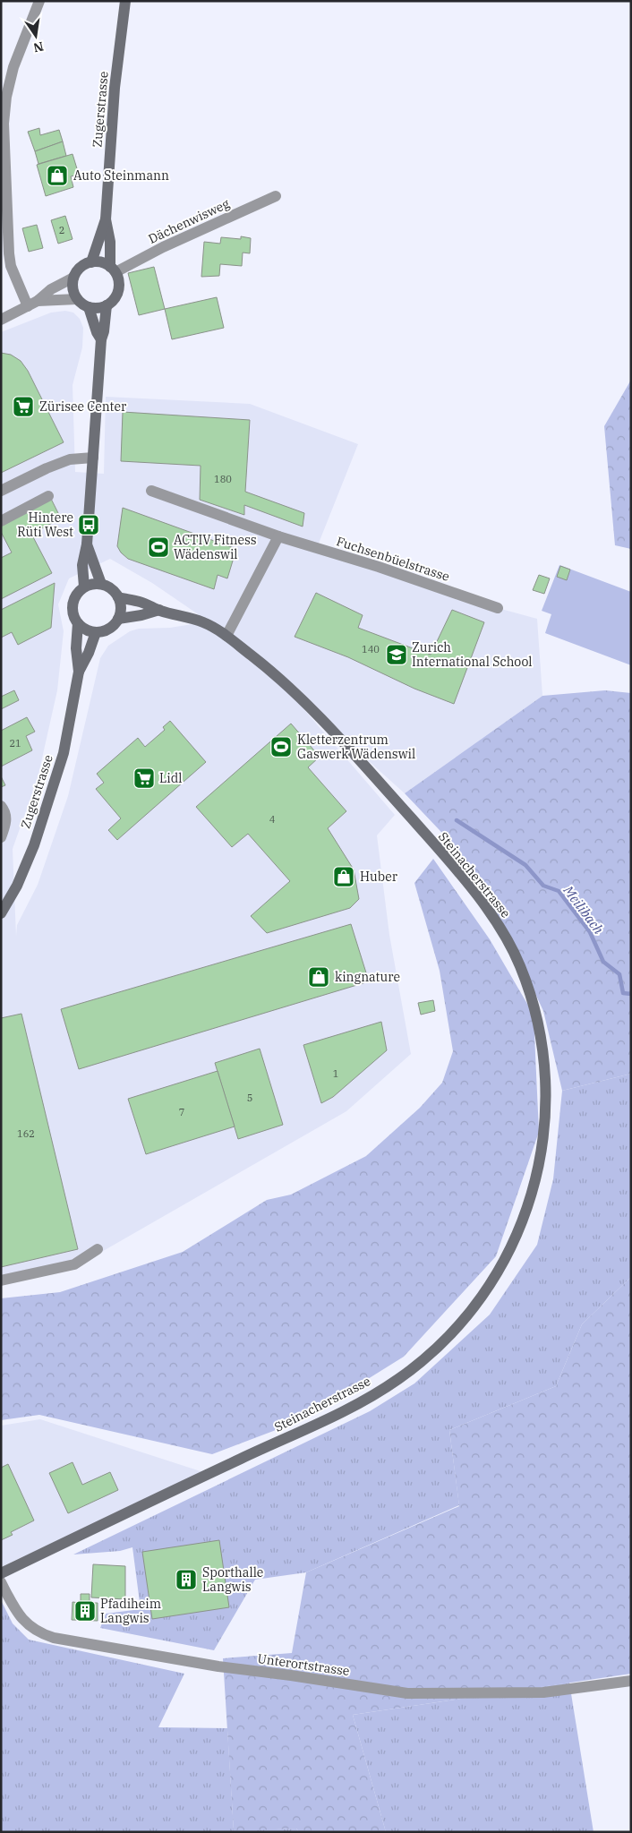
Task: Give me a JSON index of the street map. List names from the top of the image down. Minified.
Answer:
{"streets":{"street":["Zugerstrasse","Dächenwisweg","Fuchsenbüelstrasse","Steinacherstrasse","Unterortstrasse"]},"crossings":[["Zugerstrasse","Dächenwisweg"],["Zugerstrasse","Steinacherstrasse"]],"water":["Meilibach"],"places":{"shop":["Auto Steinmann","Huber","kingnature"],"supermarket":["Zürisee Center","Lidl"],"bus stop":["Hintere Rüti West"],"sports":["ACTIV Fitness Wädenswil","Kletterzentrum Gaswerk Wädenswil"],"school or university":["Zurich International School"],"building":["Sporthalle Langwis","Pfadiheim Langwis"]},"house_numbers":["2","180","140","21","4","1","5","7","162"],"north":"bottom"}
